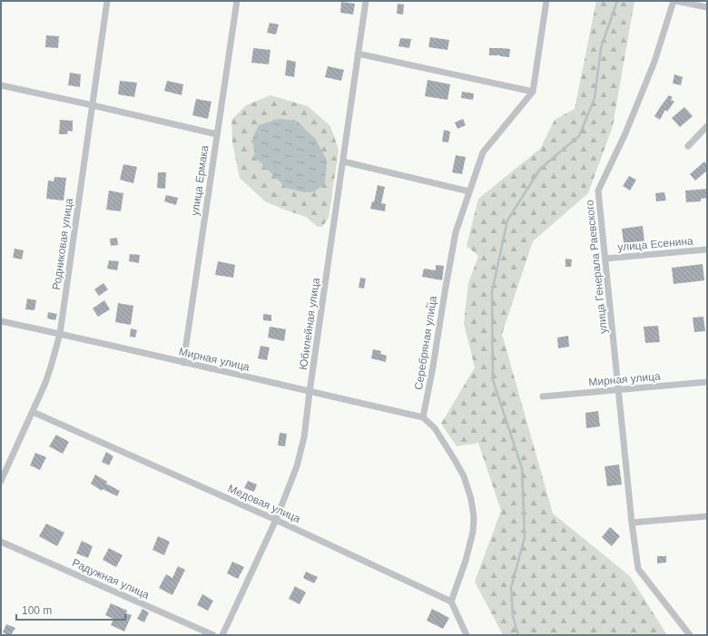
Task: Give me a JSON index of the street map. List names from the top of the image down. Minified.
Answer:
{"streets":{"street":["улица Ермака","Родниковая улица","улица Есенина","улица Генерала Раевского","Юбилейная улица","Серебряная улица","Мирная улица","Медовая улица","Радужная улица"]},"crossings":[["улица Ермака","Мирная улица"],["Родниковая улица","Мирная улица"],["Родниковая улица","Медовая улица"],["улица Есенина","улица Генерала Раевского"],["улица Генерала Раевского","Мирная улица"],["Юбилейная улица","Мирная улица"],["Юбилейная улица","Медовая улица"],["Серебряная улица","Мирная улица"]],"scale_bar":"100 m"}
